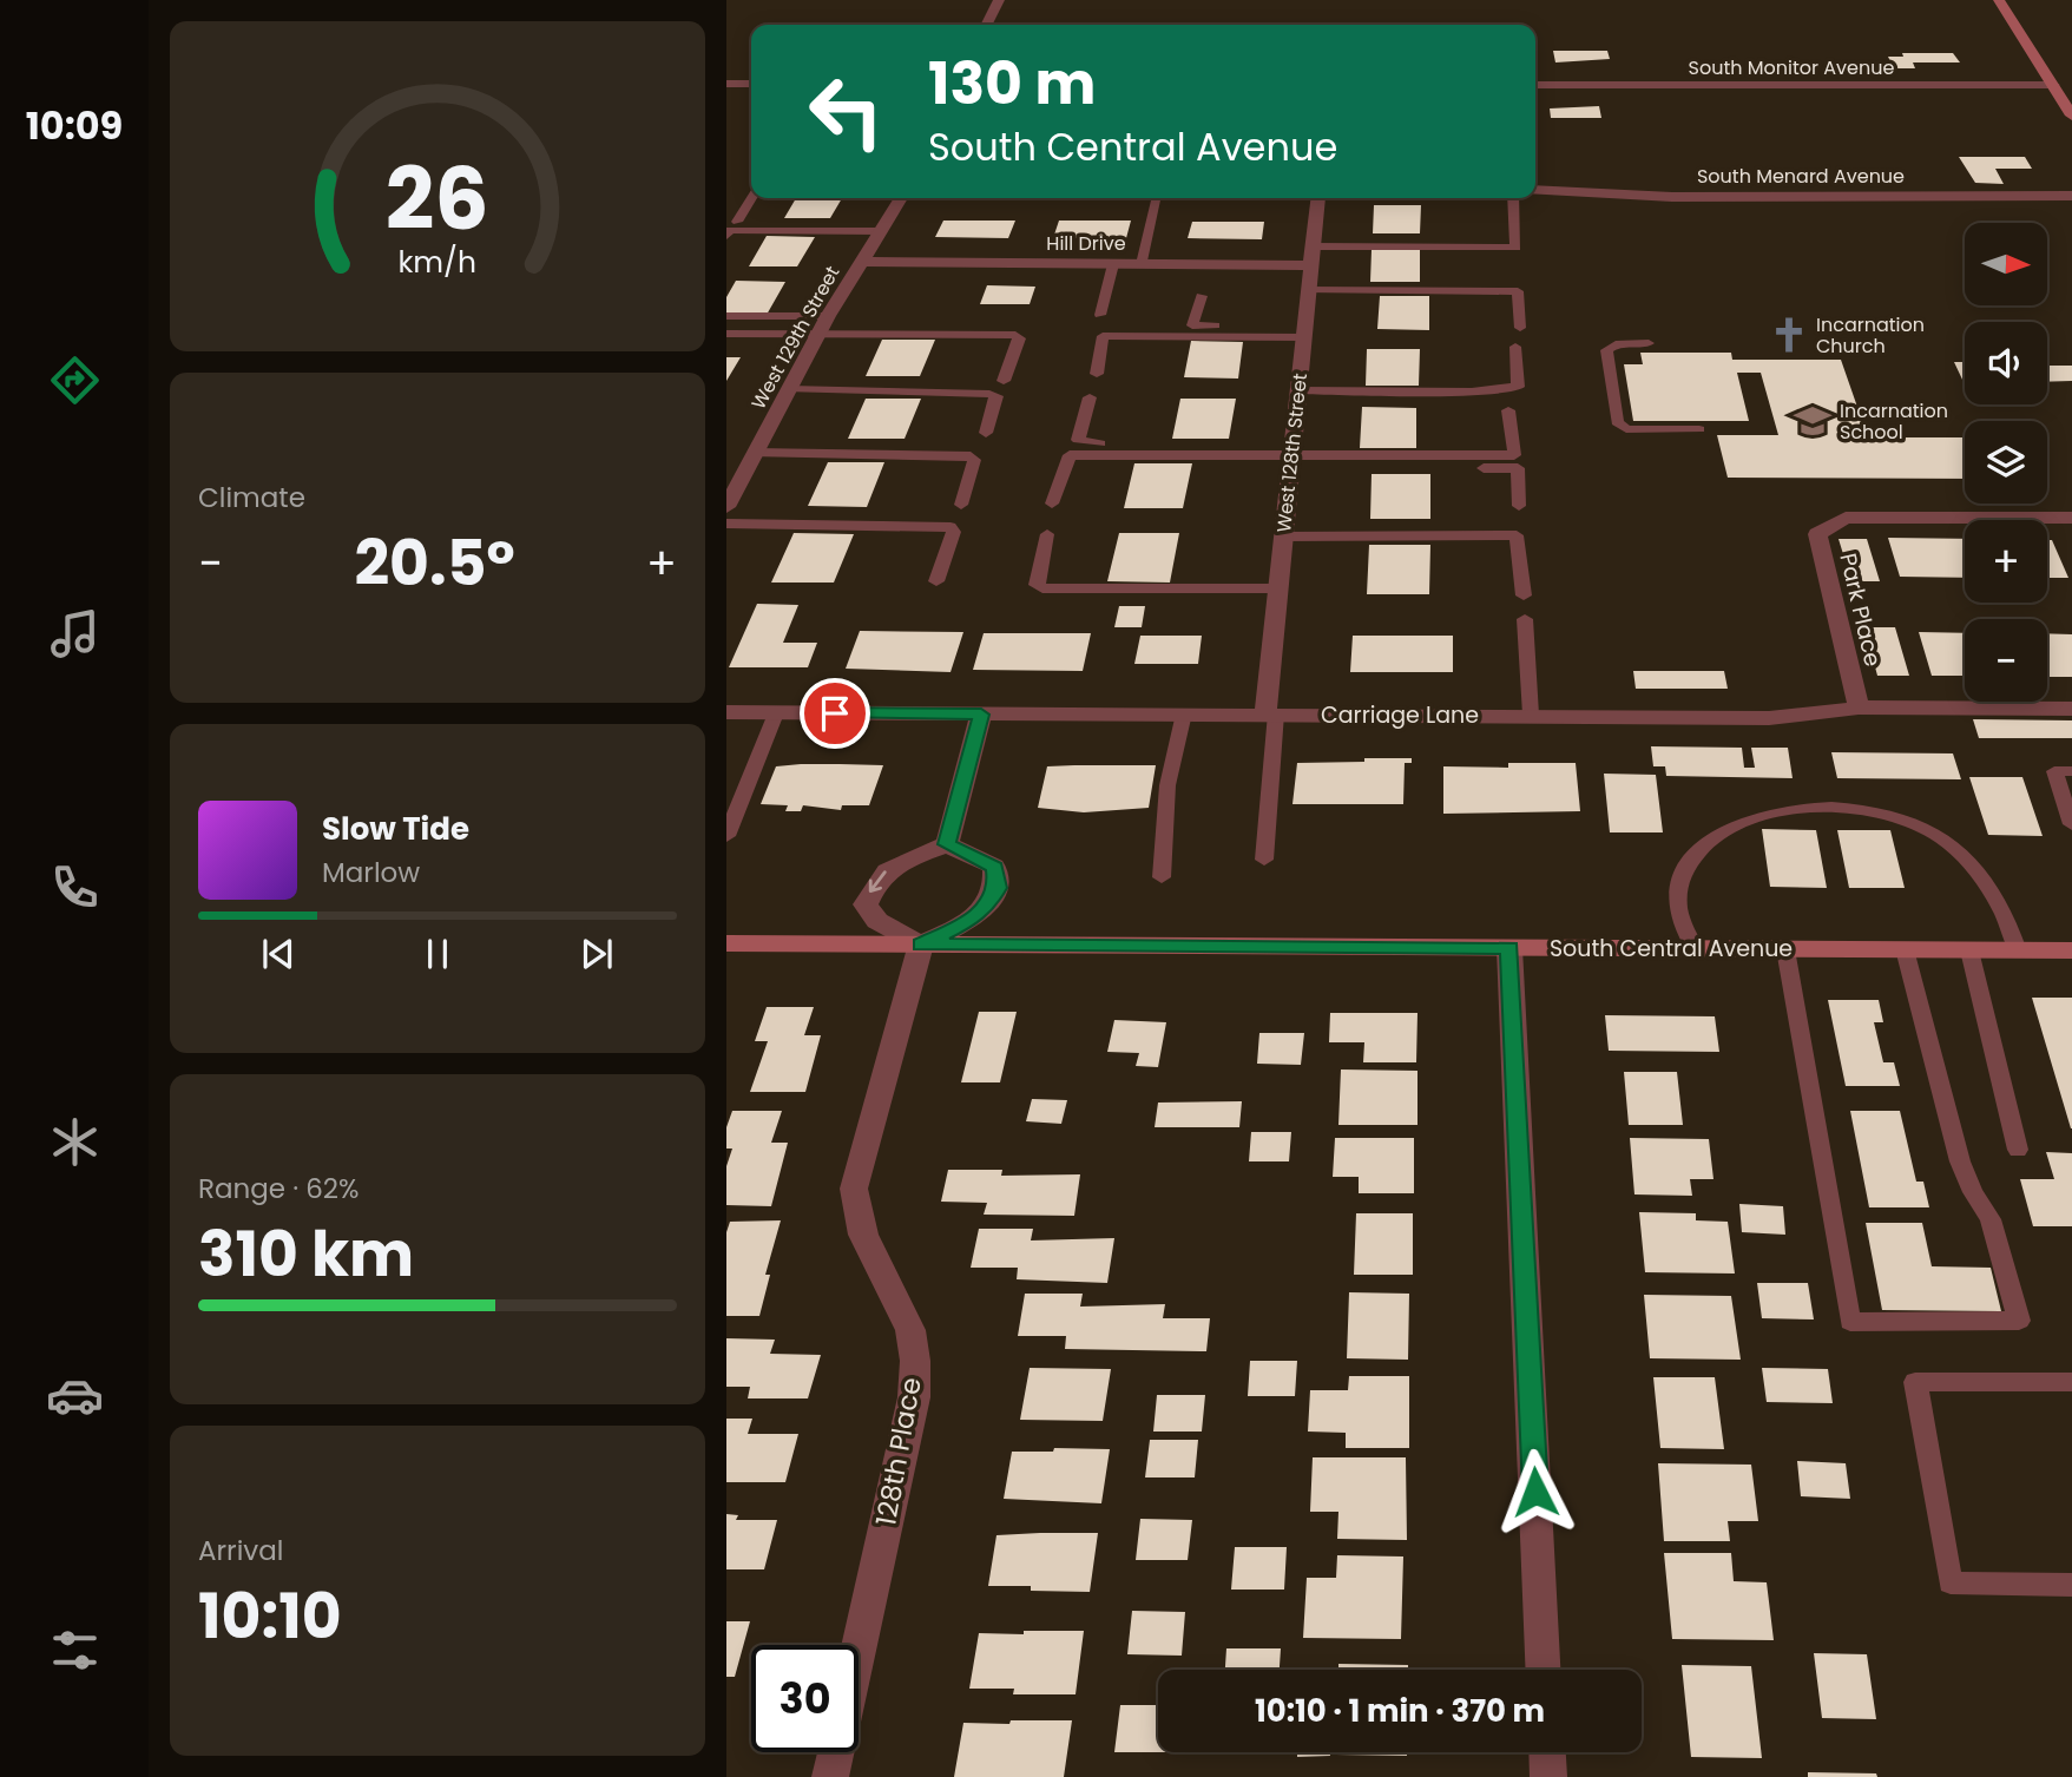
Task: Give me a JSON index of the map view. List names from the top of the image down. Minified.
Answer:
{"streets":{"street":["South Monitor Avenue","South Menard Avenue","Hill Drive","West 129th Street","West 128th Street","Park Place","Carriage Lane","South Central Avenue","128th Place"]},"crossings":[["Hill Drive","West 129th Street"],["Hill Drive","West 128th Street"],["West 128th Street","Carriage Lane"],["Park Place","Carriage Lane"],["South Central Avenue","128th Place"]],"places":{"church":["Incarnation Church"],"school or university":["Incarnation School"]},"north":"right","page":{"tabs":"10:09","turn":["130 m","South Central Avenue"],"map_buttons":["+","−"],"tile":["Climate",["Range · 62%","310 km"],["Arrival","10:10"]],"heat":["−","20.5°","+"],"song":["Slow Tide","Marlow"],"limit":"30","trip":"10:10 · 1 min · 370 m","gauge":["26","km/h"]}}
